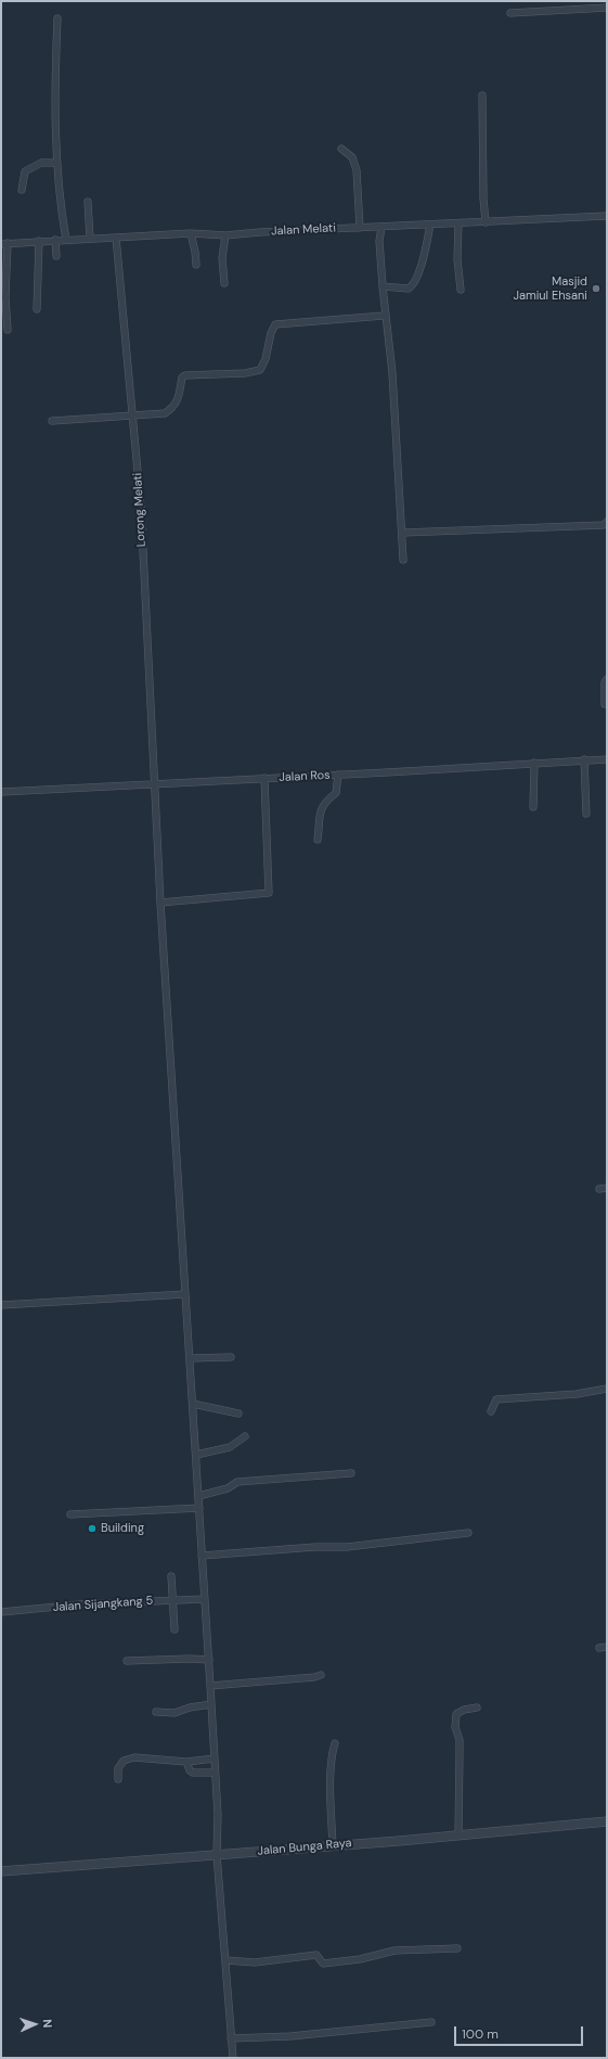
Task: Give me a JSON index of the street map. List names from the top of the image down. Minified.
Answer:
{"streets":{"street":["Jalan Melati","Lorong Melati","Jalan Ros","Jalan Sijangkang 5","Jalan Bunga Raya"]},"crossings":[["Jalan Melati","Lorong Melati"],["Lorong Melati","Jalan Ros"],["Lorong Melati","Jalan Sijangkang 5"],["Lorong Melati","Jalan Bunga Raya"]],"places":["Masjid Jamiul Ehsani","Building"],"scale_bar":"100 m","north":"right"}
